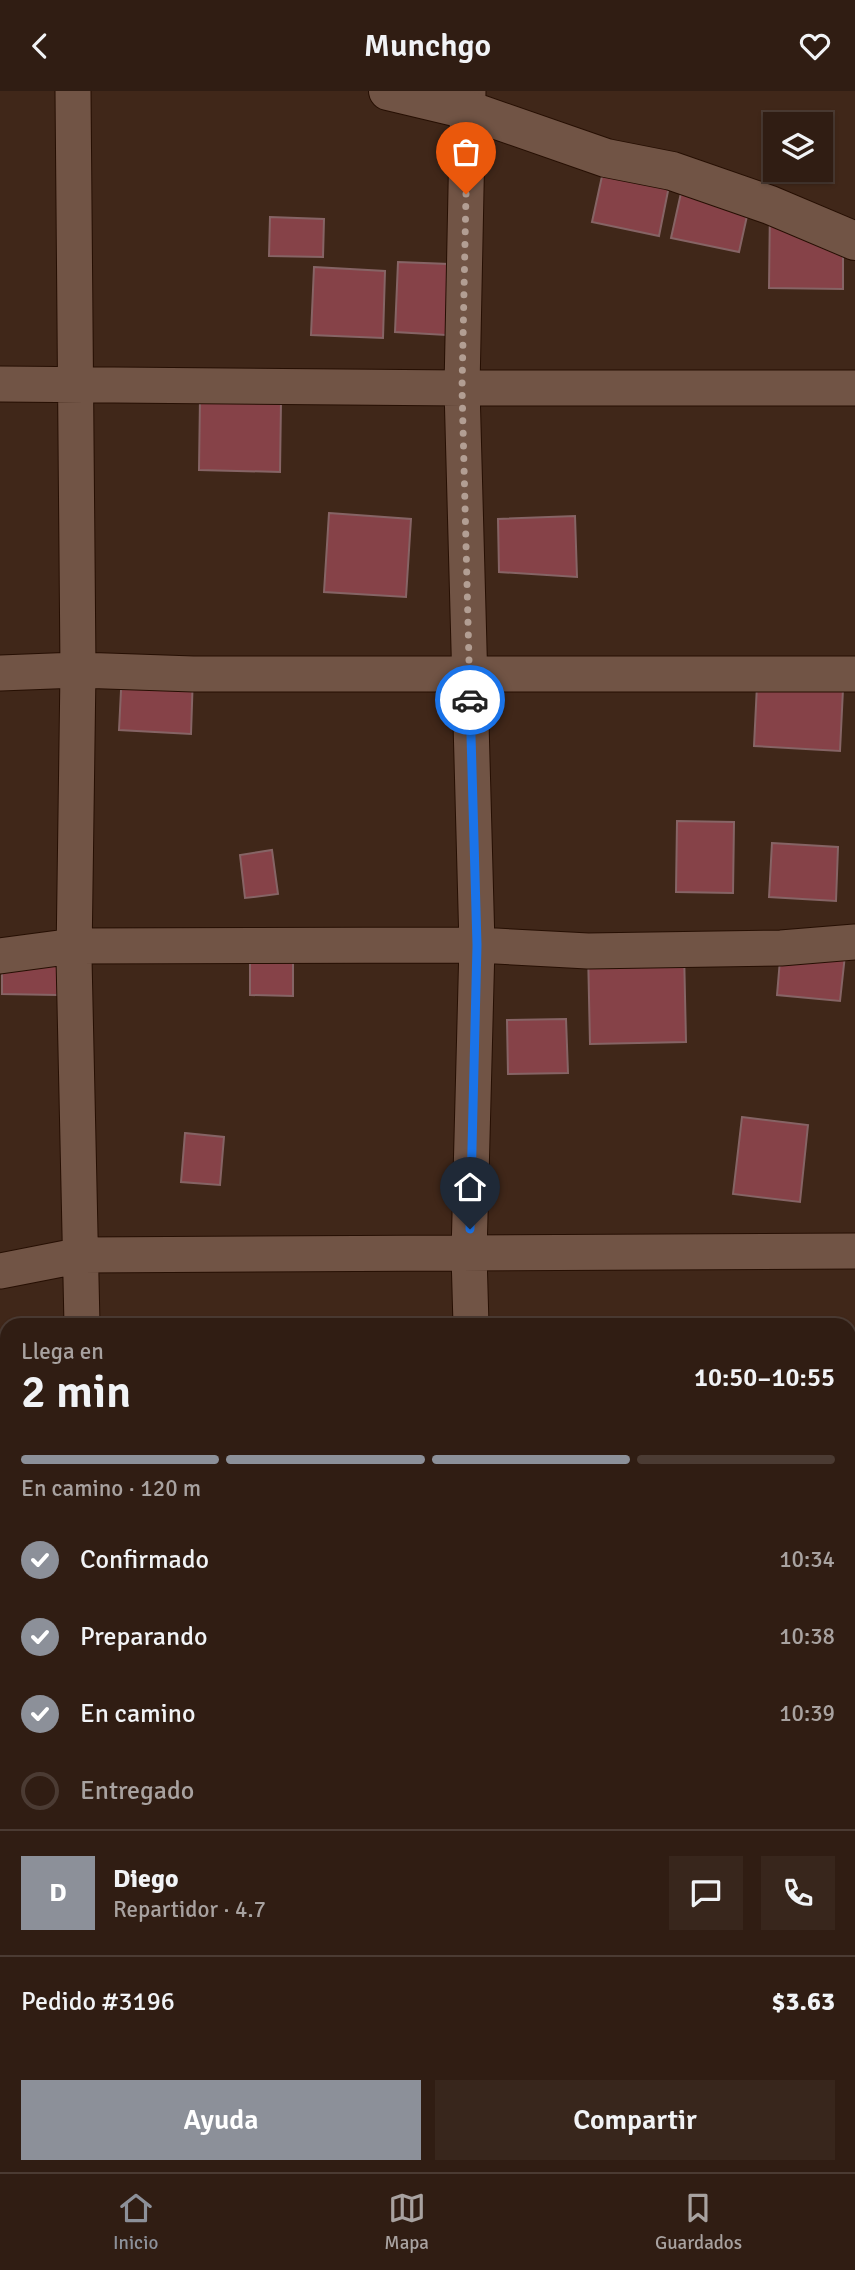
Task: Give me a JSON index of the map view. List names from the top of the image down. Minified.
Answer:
{"page":{"header":"Munchgo","heading":["2 min","Llega en","10:50–10:55"],"panel":["Diego","Repartidor · 4.7","Pedido #3196","$3.63"],"bar":"En camino · 120 m","list":[["Confirmado","10:34"],["Preparando","10:38"],["En camino","10:39"],"Entregado"],"round":"D","buttons":["Ayuda","Compartir"],"tabs":["Inicio","Mapa","Guardados"]}}
